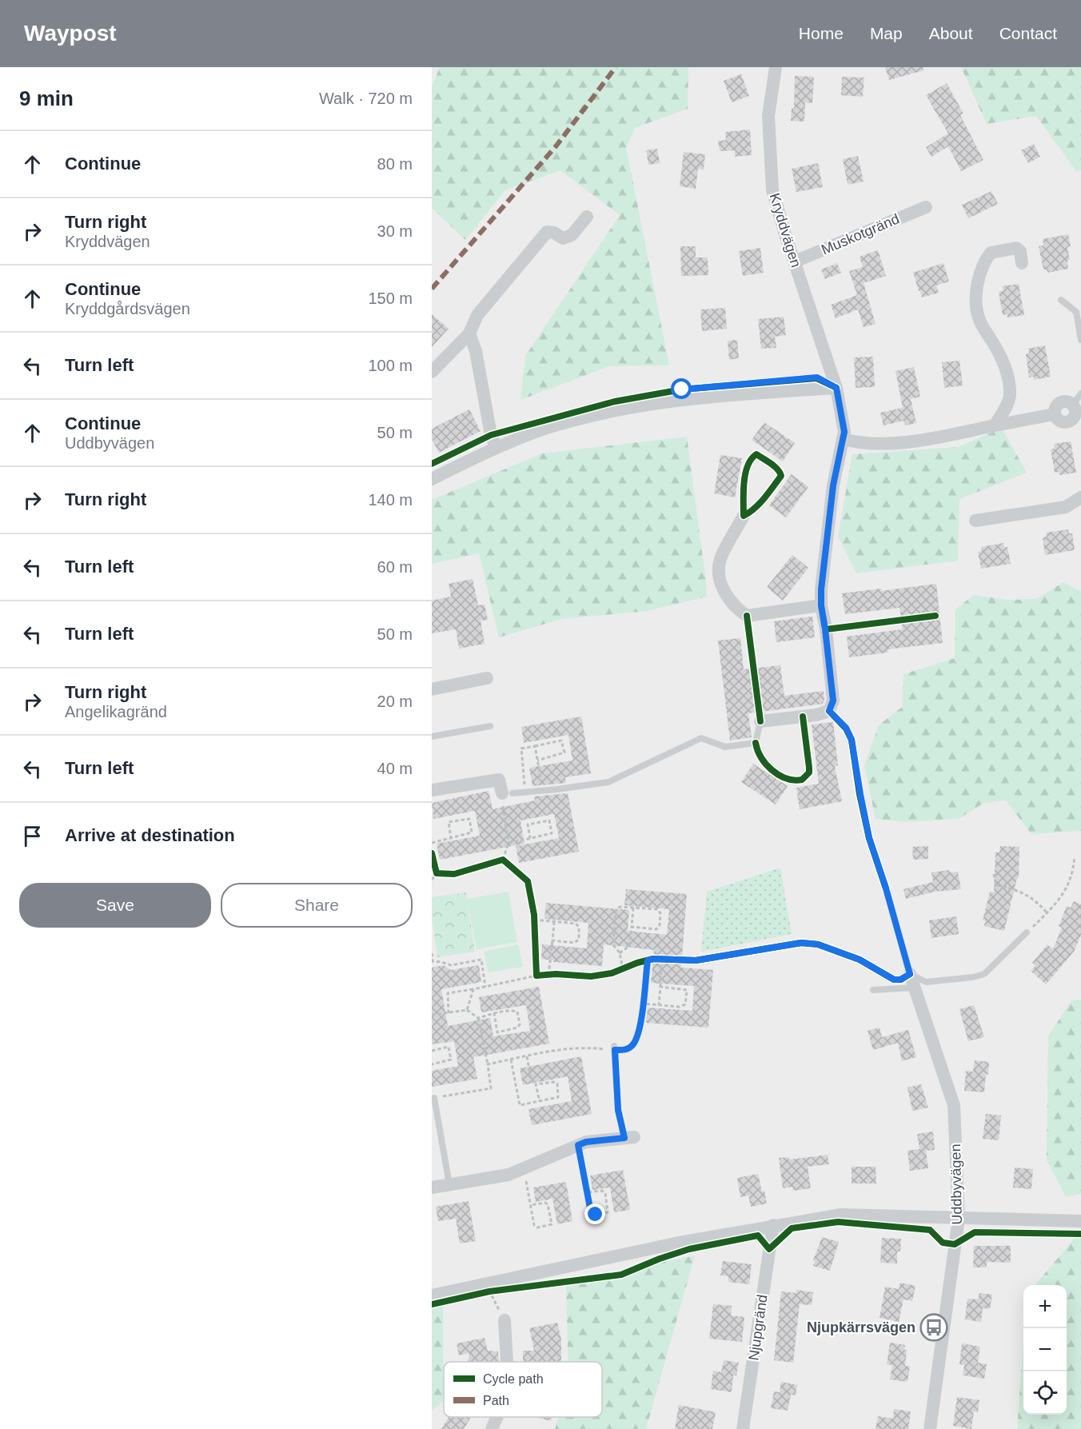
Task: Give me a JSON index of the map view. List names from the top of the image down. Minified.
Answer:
{"streets":{"street":["Kryddvägen","Muskotgränd","Uddbyvägen","Njupgränd"]},"crossings":[["Kryddvägen","Muskotgränd"]],"places":{"bus stop":["Njupkärrsvägen"]},"legend":["Cycle path","Path"],"page":{"header":"Waypost","nav":["Home","Map","About","Contact"],"heading":["9 min","Walk · 720 m"],"list":[["Continue","80 m"],["Turn right","Kryddvägen","30 m"],["Continue","Kryddgårdsvägen","150 m"],["Turn left","100 m"],["Continue","Uddbyvägen","50 m"],["Turn right","140 m"],["Turn left","60 m"],["Turn left","50 m"],["Turn right","Angelikagränd","20 m"],["Turn left","40 m"],"Arrive at destination"],"buttons":["Save","Share"],"map_buttons":["+","−"]}}
